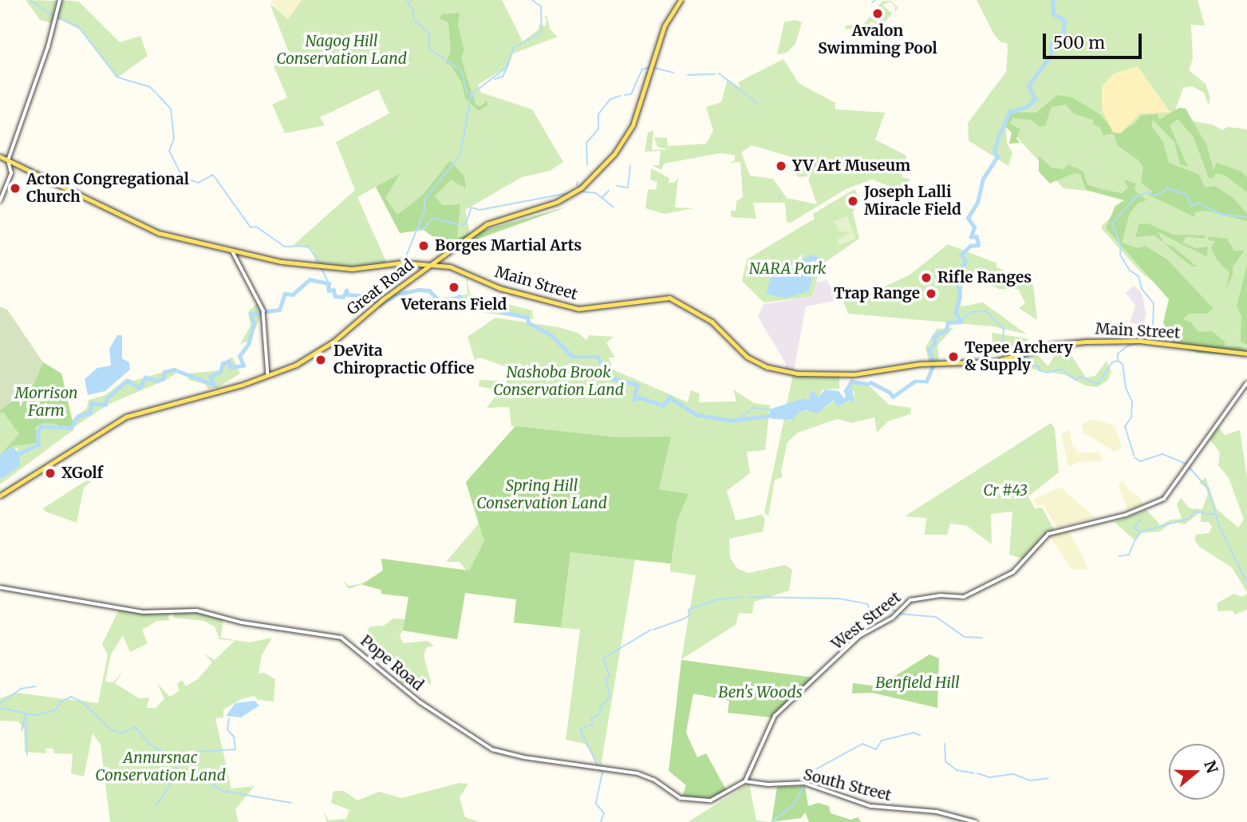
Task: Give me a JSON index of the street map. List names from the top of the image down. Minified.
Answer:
{"streets":{"main road":["Main Street","Great Road"],"street":["West Street","Pope Road","South Street"]},"crossings":[["Main Street","Great Road"],["West Street","Pope Road"],["West Street","South Street"],["Pope Road","South Street"]],"parks":["Nagog Hill Conservation Land","NARA Park","Nashoba Brook Conservation Land","Morrison Farm","Spring Hill Conservation Land","Cr #43","Benfield Hill","Ben's Woods","Annursnac Conservation Land"],"places":["Avalon Swimming Pool","YV Art Museum","Acton Congregational Church","Joseph Lalli Miracle Field","Borges Martial Arts","Rifle Ranges","Veterans Field","Trap Range","Tepee Archery & Supply","DeVita Chiropractic Office","XGolf"],"scale_bar":"500 m","north":"right"}
